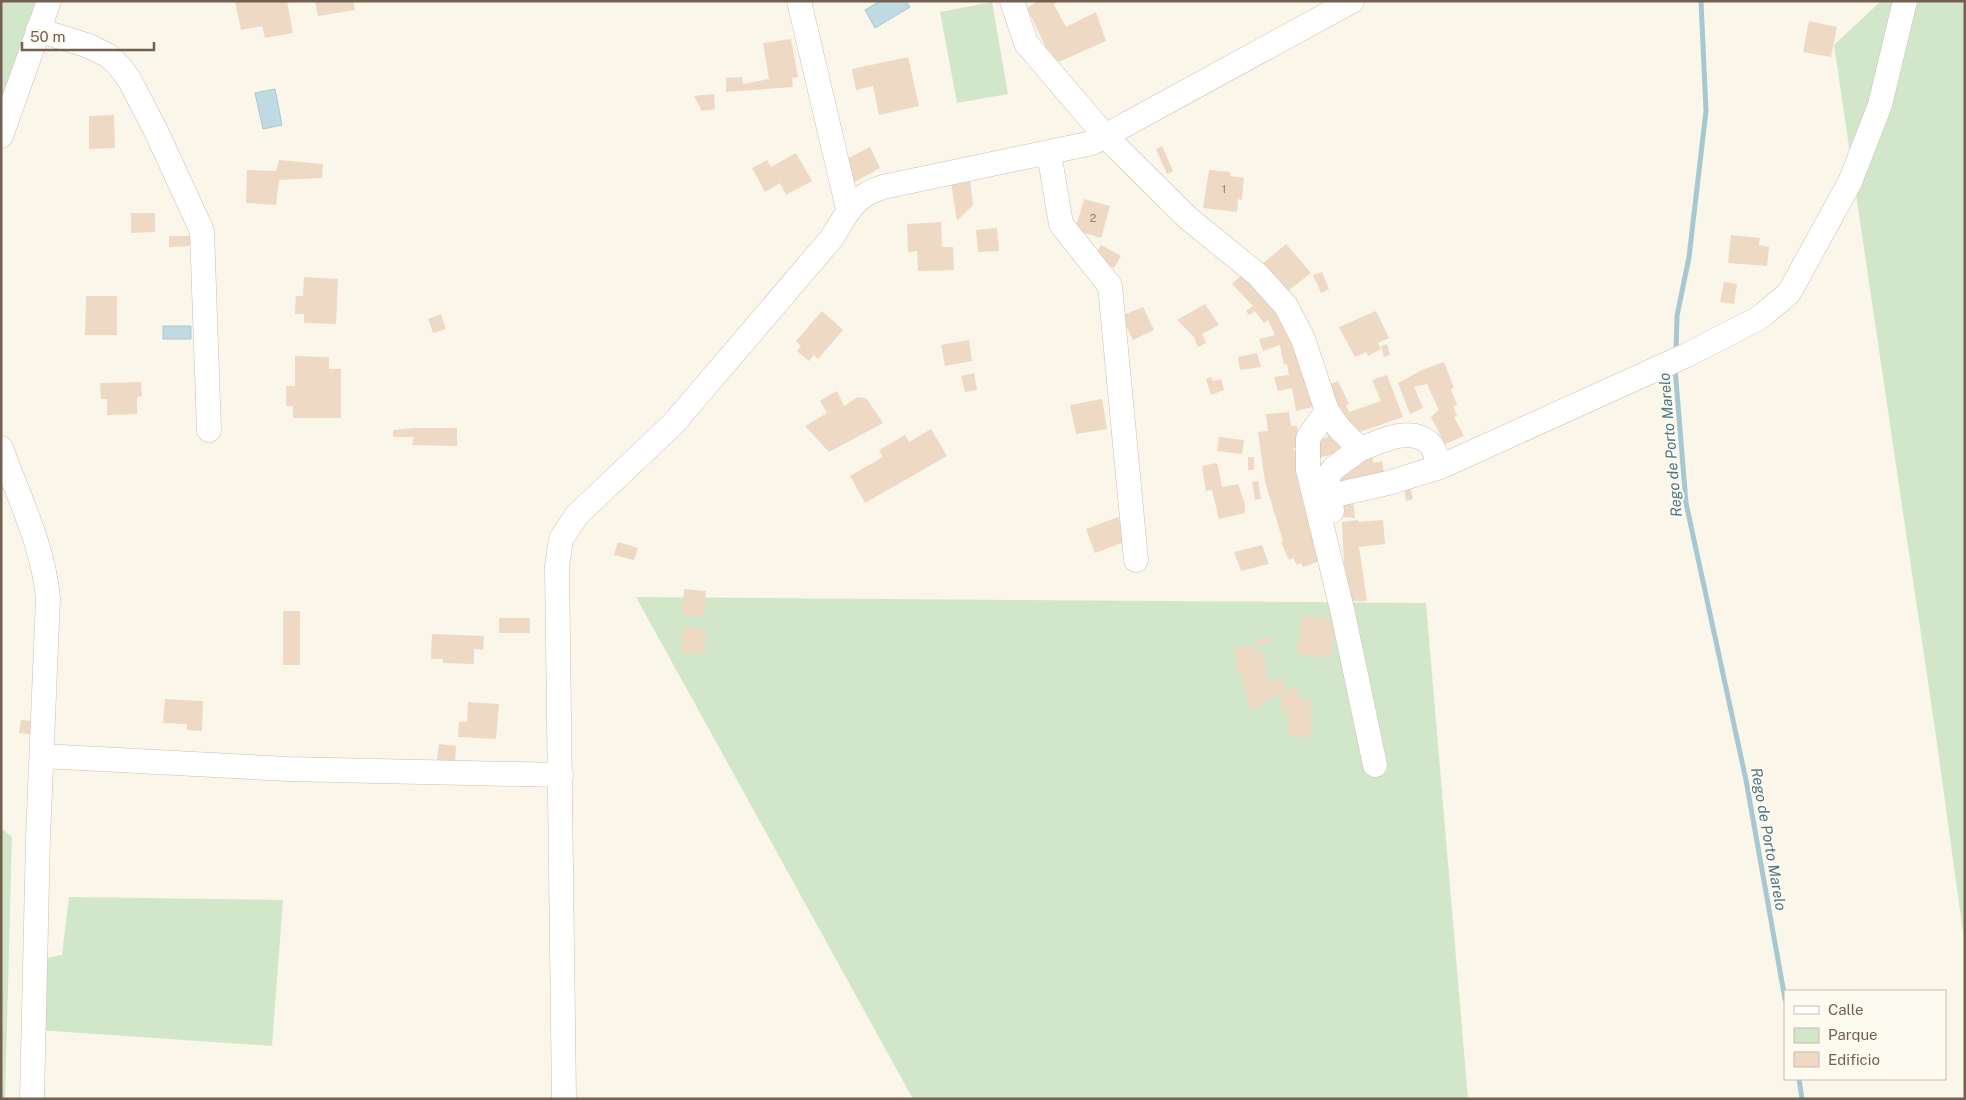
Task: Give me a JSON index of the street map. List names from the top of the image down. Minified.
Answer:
{"water":["Rego de Porto Marelo"],"house_numbers":["1","2"],"legend":["Calle","Parque","Edificio"],"scale_bar":"50 m"}
